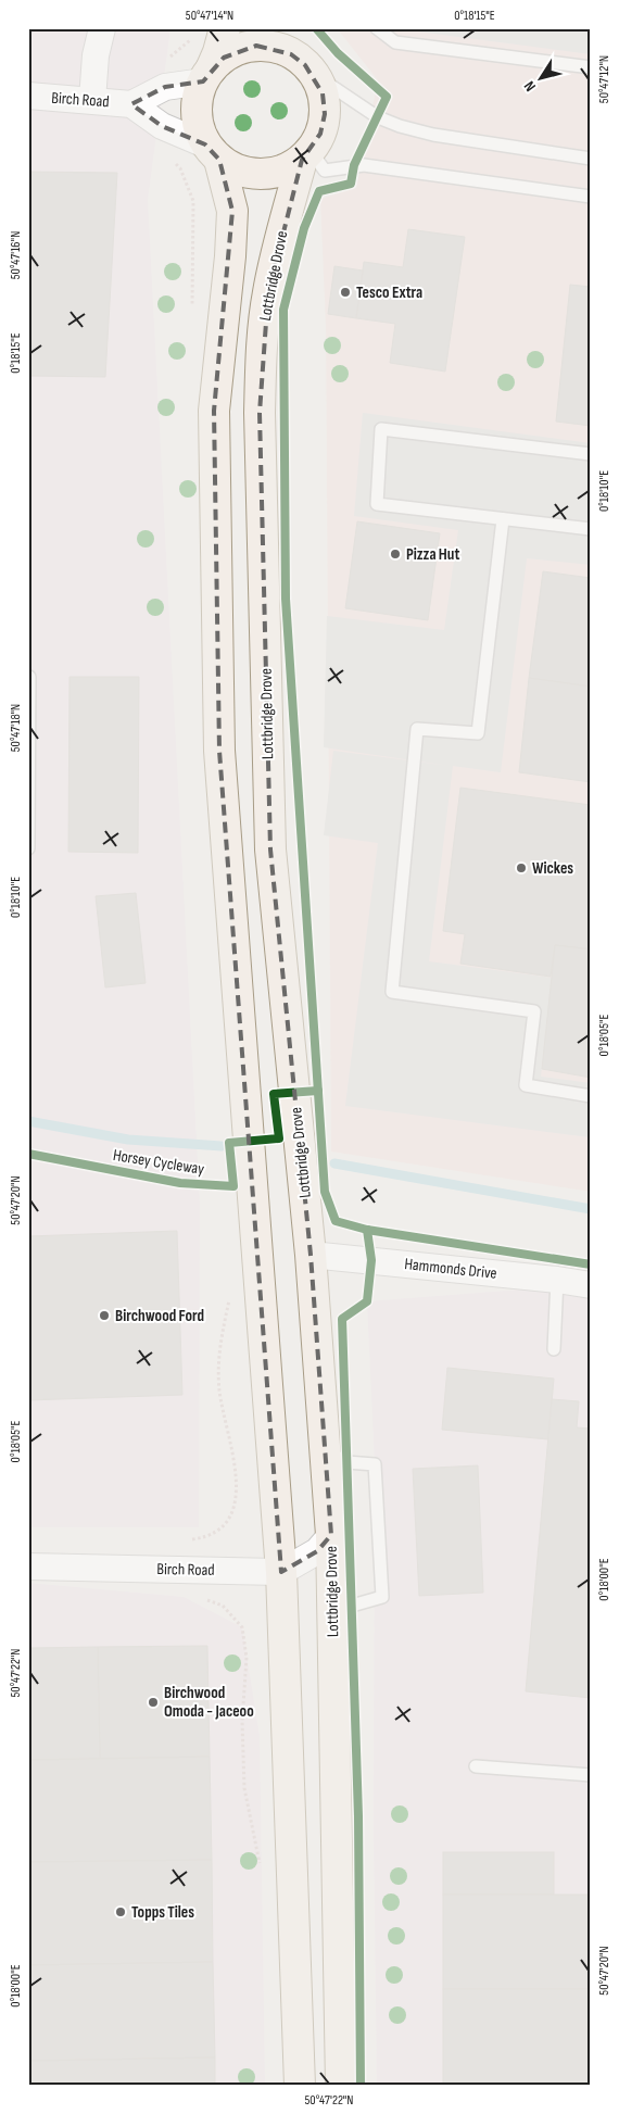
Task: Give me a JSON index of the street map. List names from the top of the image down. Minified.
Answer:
{"streets":{"main road":["Lottbridge Drove"],"street":["Birch Road","Hammonds Drive"],"cycle path":["Horsey Cycleway"]},"crossings":[["Birch Road","Lottbridge Drove"],["Lottbridge Drove","Hammonds Drive"]],"places":["Tesco Extra","Pizza Hut","Wickes","Birchwood Ford","Birchwood Omoda - Jaceoo","Topps Tiles"],"north":"bottom left","coordinates":["50°47'14\"N","0°18'15\"E","50°47'12\"N","50°47'16\"N","0°18'10\"E","50°47'18\"N","0°18'05\"E","50°47'20\"N","0°18'00\"E","50°47'22\"N"]}
